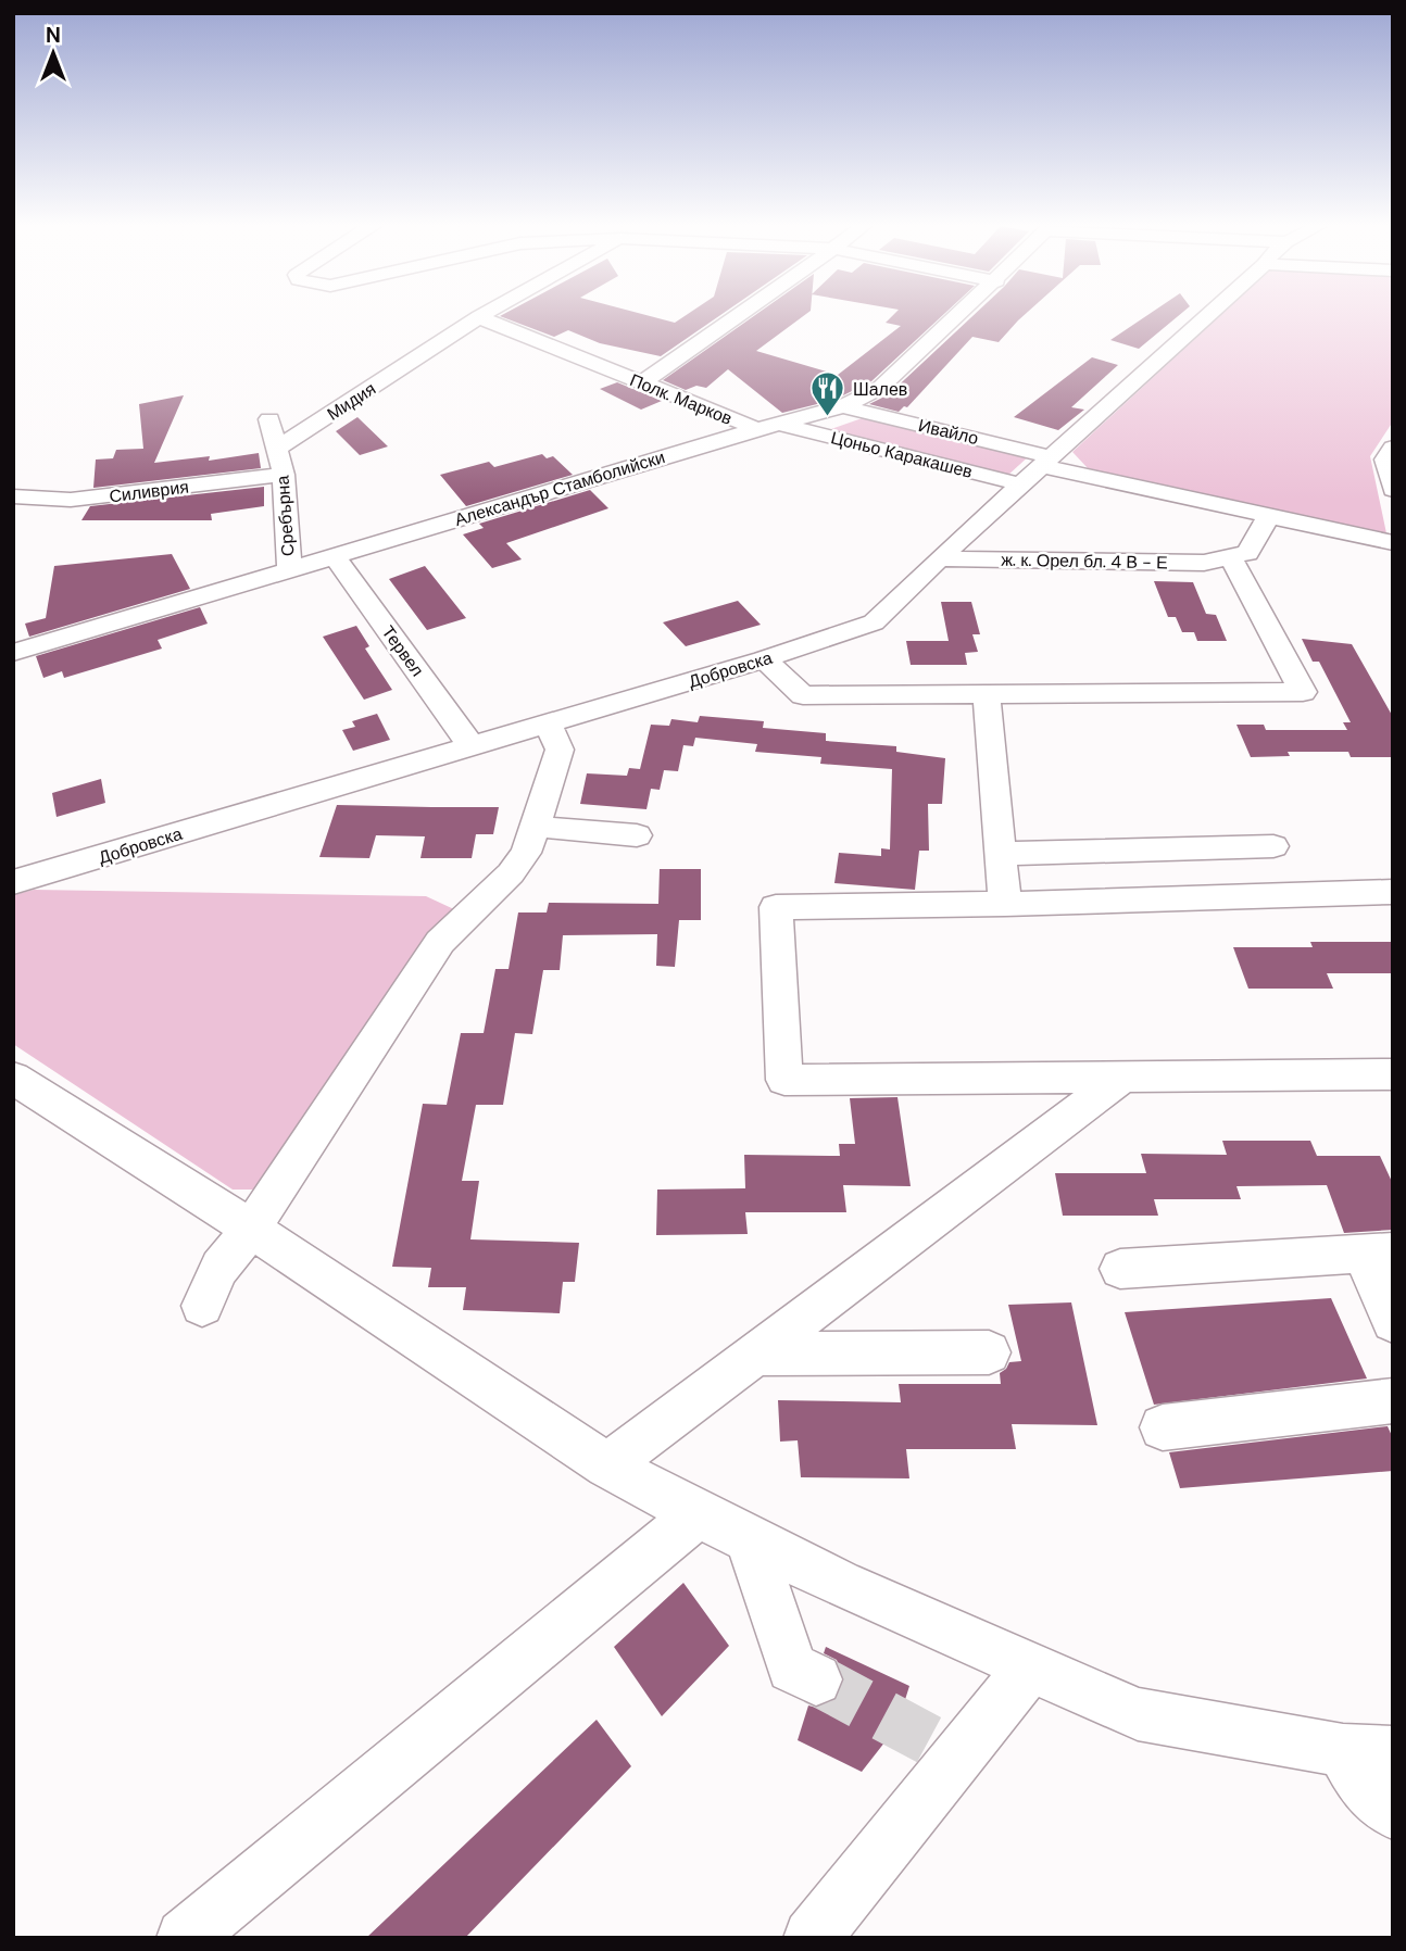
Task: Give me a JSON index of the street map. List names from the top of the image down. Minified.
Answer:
{"streets":{"street":["Полк. Марков","Мидия","Ивайло","Цоньо Каракашев","Александър Стамболийски","Силиврия","Сребърна","ж. к. Орел бл. 4 В - Е","Тервел","Добровска"]},"crossings":[["Полк. Марков","Мидия"],["Полк. Марков","Александър Стамболийски"],["Мидия","Сребърна"],["Ивайло","Александър Стамболийски"],["Ивайло","Добровска"],["Цоньо Каракашев","Александър Стамболийски"],["Цоньо Каракашев","Добровска"],["Александър Стамболийски","Сребърна"],["Александър Стамболийски","Тервел"],["Силиврия","Сребърна"],["ж. к. Орел бл. 4 В - Е","Добровска"],["Тервел","Добровска"]],"places":{"restaurant":["Шалев"]},"north":"top"}
